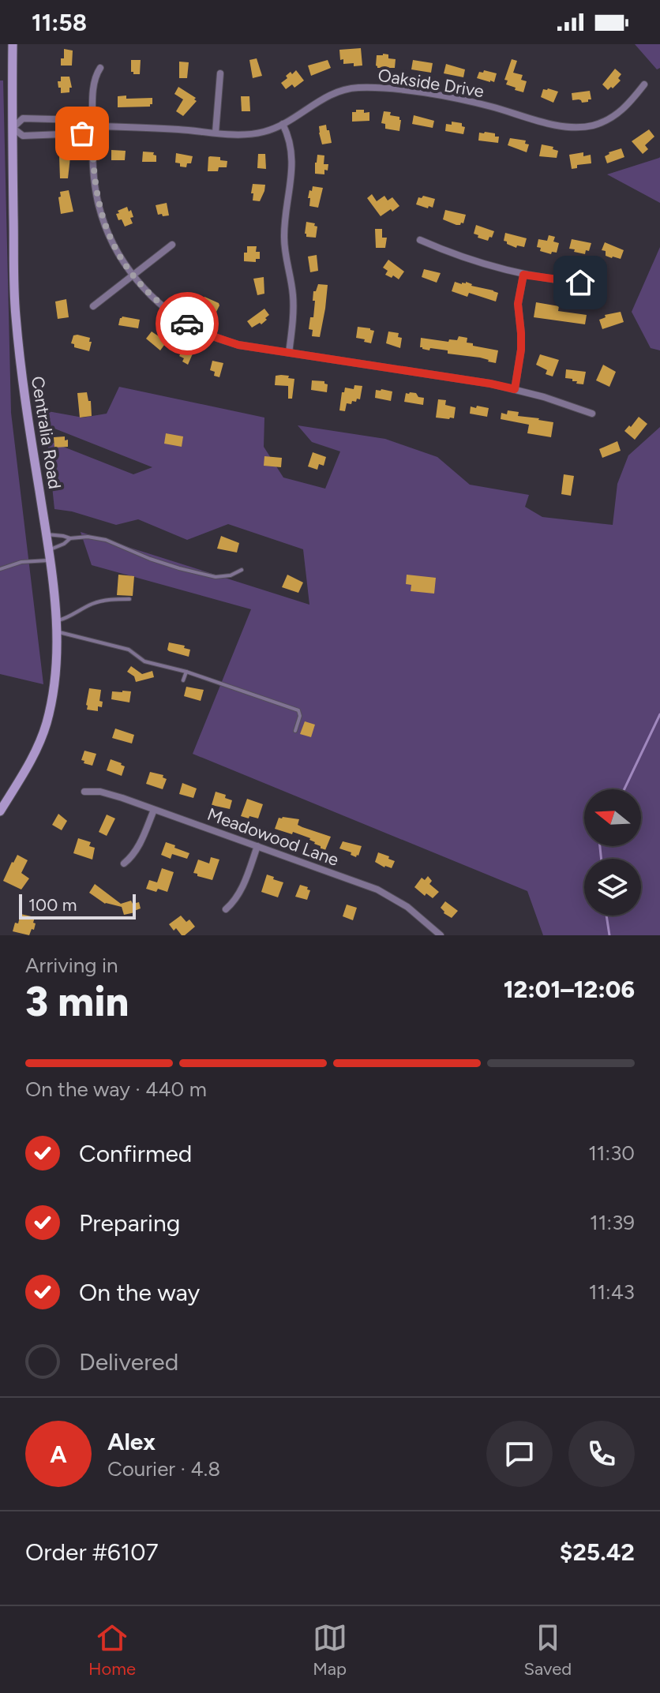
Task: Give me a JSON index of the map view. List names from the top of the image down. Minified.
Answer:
{"streets":{"main road":["Centralia Road"],"street":["Oakside Drive","Meadowood Lane"]},"crossings":[["Oakside Drive","Centralia Road"]],"scale_bar":"100 m","north":"left","page":{"status":"11:58","scale":"100 m","heading":["3 min","Arriving in","12:01–12:06"],"panel":["Alex","Courier · 4.8","Order #6107","$25.42"],"bar":"On the way · 440 m","list":[["Confirmed","11:30"],["Preparing","11:39"],["On the way","11:43"],"Delivered"],"round":"A","tabs":["Home","Map","Saved"]}}
